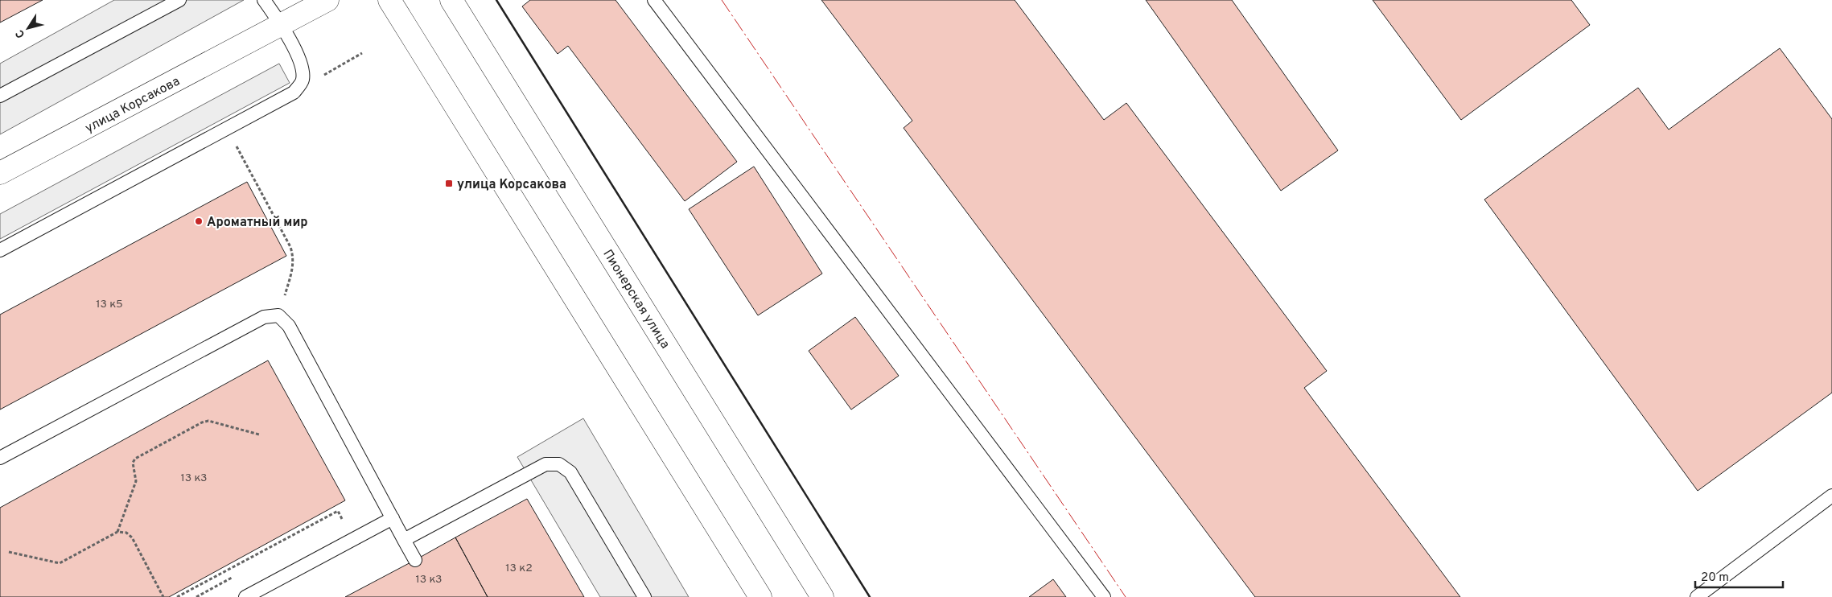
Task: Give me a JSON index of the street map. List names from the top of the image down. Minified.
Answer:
{"streets":{"main road":["улица Корсакова","Пионерская улица"]},"places":{"transit":["улица Корсакова"],"other":["Ароматный мир"]},"house_numbers":["13 к5","13 к3","13 к2","13 к3"],"scale_bar":"20 m","north":"bottom left"}
